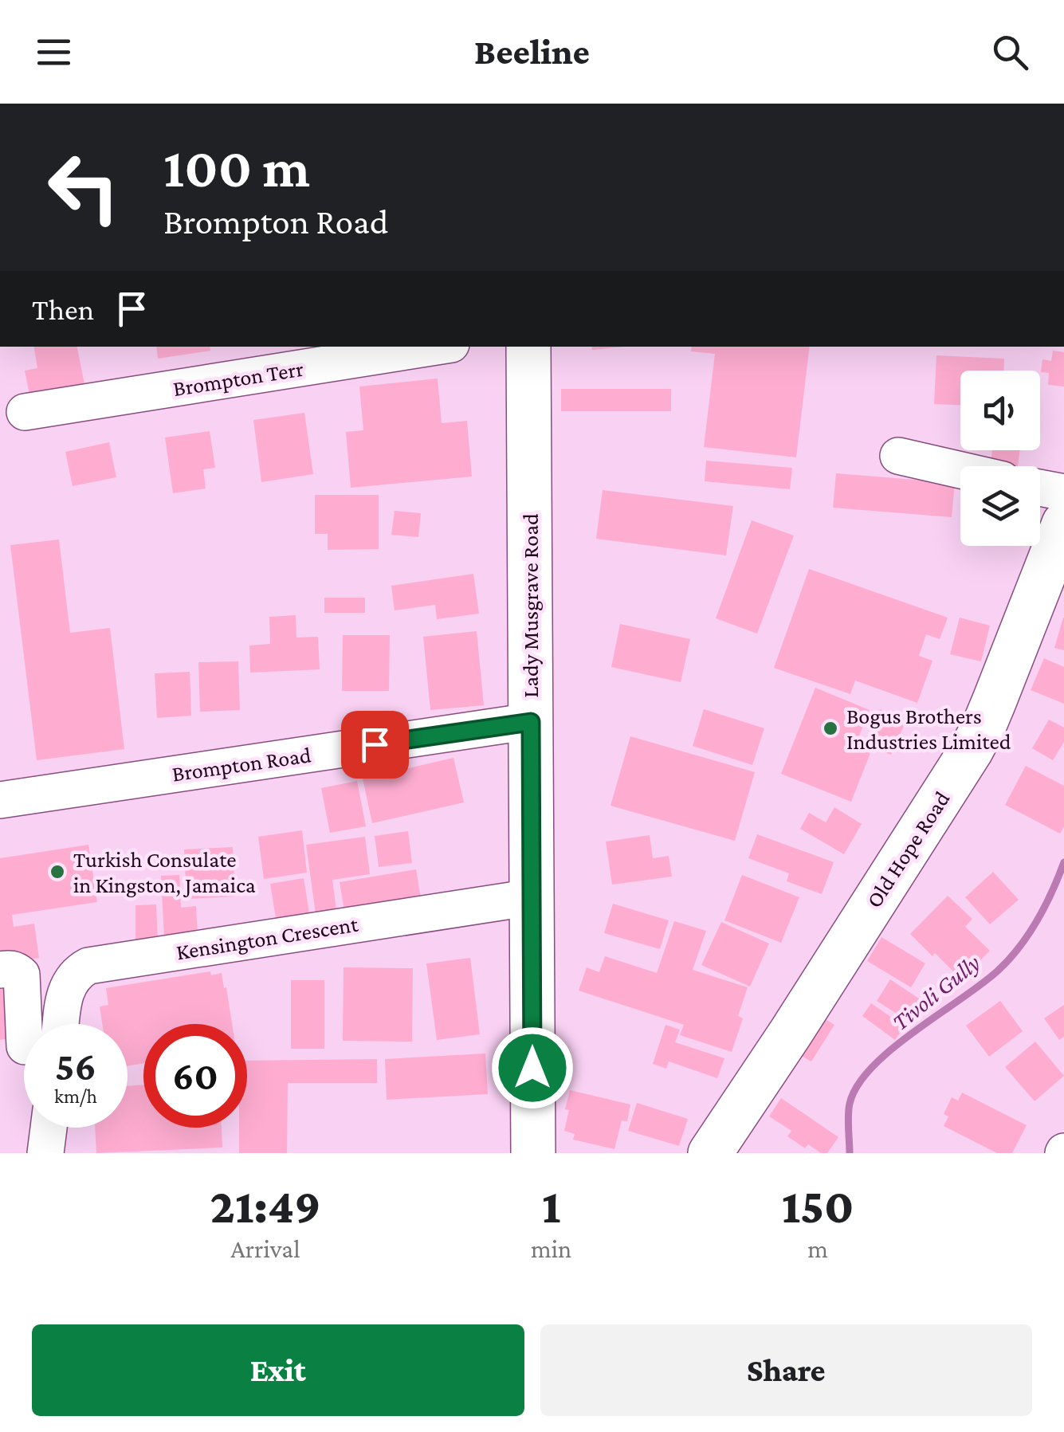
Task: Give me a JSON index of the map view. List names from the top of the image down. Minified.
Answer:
{"streets":{"main road":["Lady Musgrave Road","Old Hope Road"],"street":["Brompton Terr","Brompton Road","Kensington Crescent"]},"crossings":[["Lady Musgrave Road","Brompton Road"],["Lady Musgrave Road","Kensington Crescent"]],"water":["Tivoli Gully"],"places":["Bogus Brothers Industries Limited","Turkish Consulate in Kingston, Jamaica"],"page":{"header":"Beeline","turn":["100 m","Brompton Road"],"then":"Then","speed":"56 km/h","limit":"60","eta":["21:49","Arrival","1","min","150","m"],"buttons":["Exit","Share"]}}
